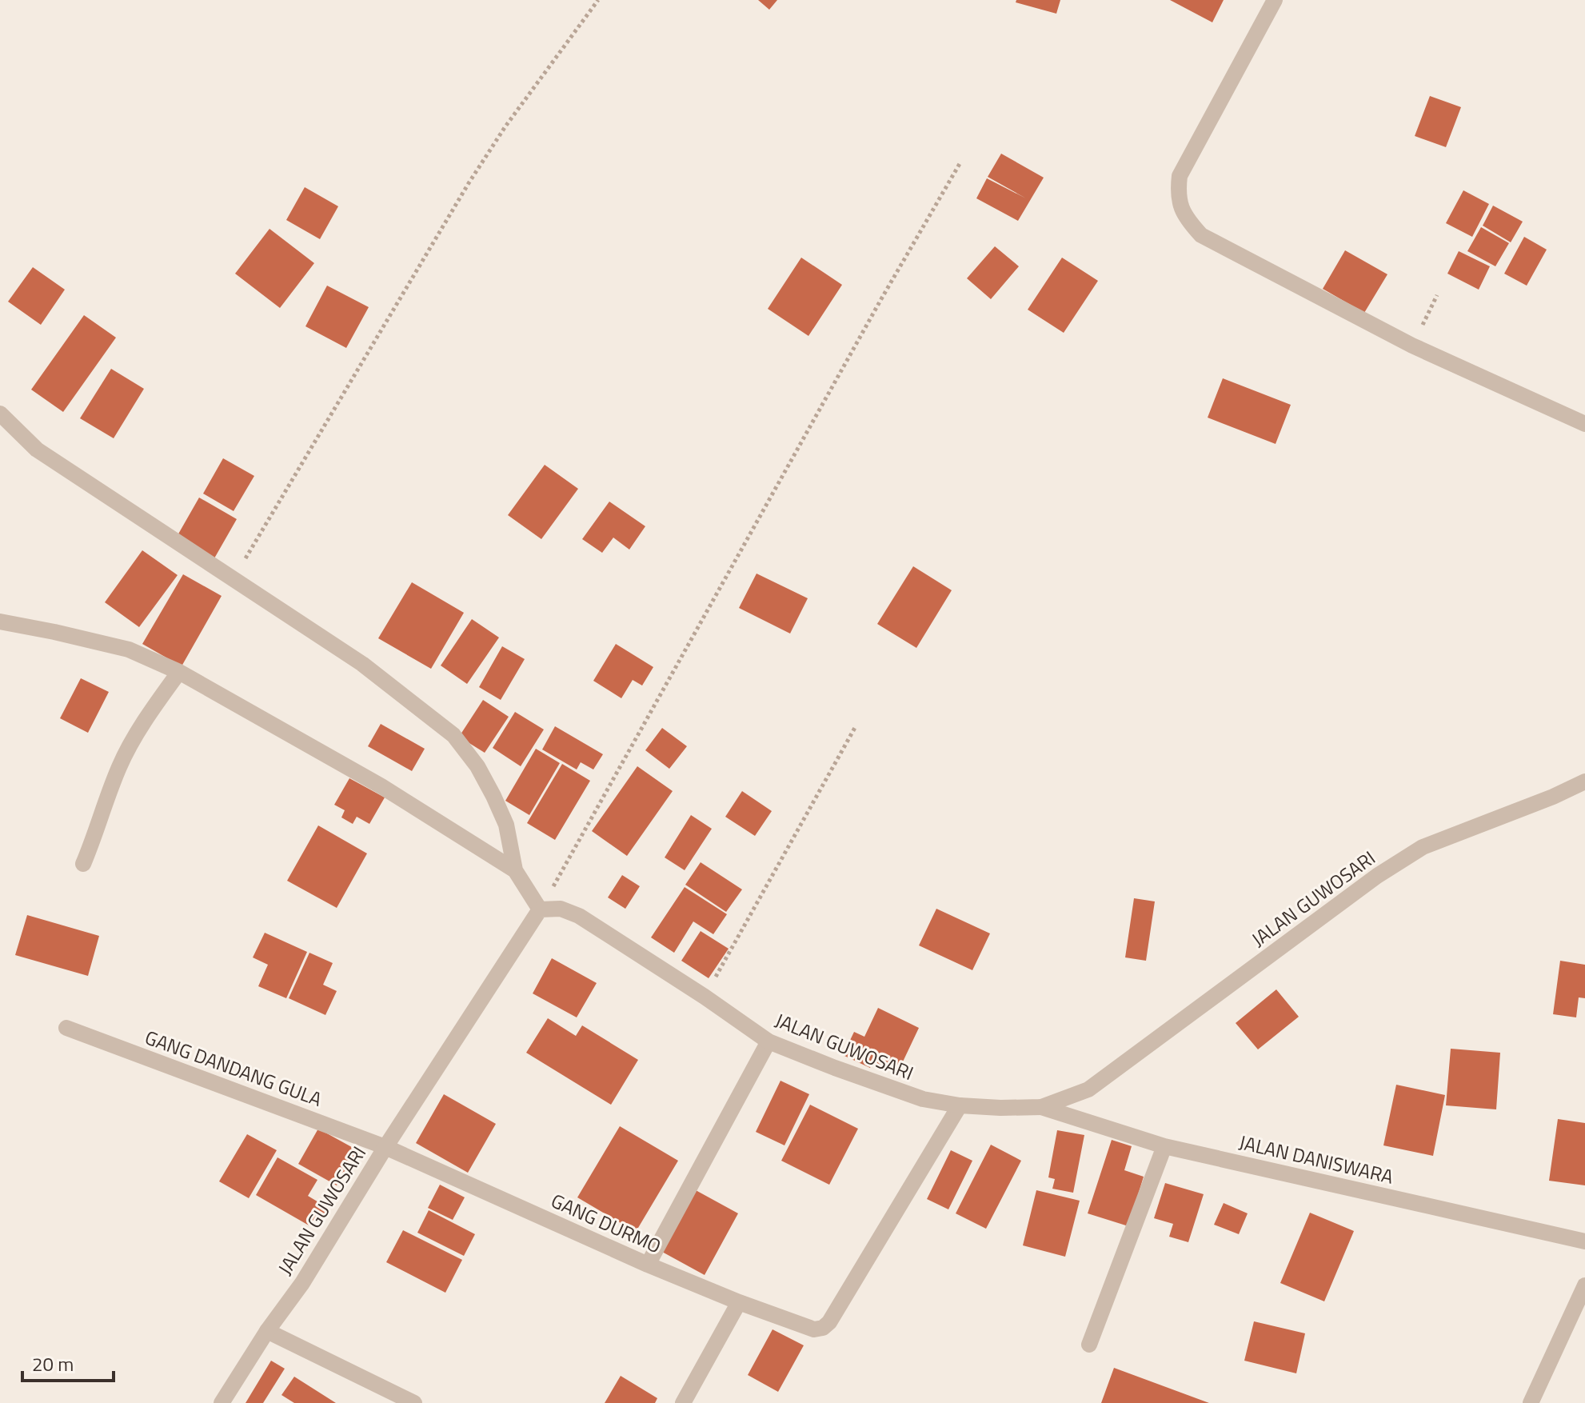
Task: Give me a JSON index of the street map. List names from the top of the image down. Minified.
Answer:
{"streets":{"street":["JALAN GUWOSARI","GANG DANDANG GULA","JALAN DANISWARA","GANG DURMO"]},"crossings":[["JALAN GUWOSARI","GANG DANDANG GULA"],["JALAN GUWOSARI","JALAN DANISWARA"],["JALAN GUWOSARI","GANG DURMO"],["GANG DANDANG GULA","GANG DURMO"]],"scale_bar":"20 m"}
